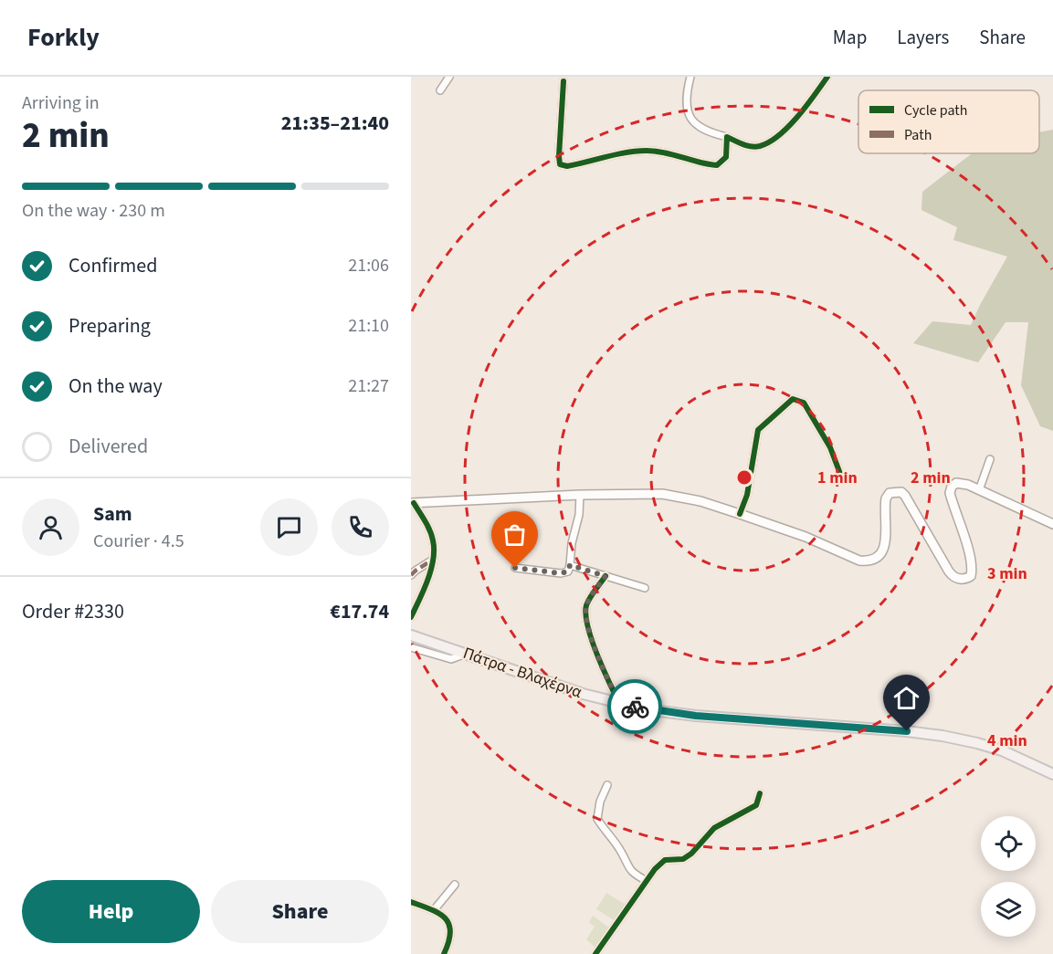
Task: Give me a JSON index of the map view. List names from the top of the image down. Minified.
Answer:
{"streets":{"main road":["Πάτρα - Βλαχέρνα"]},"legend":["Cycle path","Path"],"page":{"header":"Forkly","nav":["Map","Layers","Share"],"heading":["2 min","Arriving in","21:35–21:40"],"panel":["Sam","Courier · 4.5","Order #2330","€17.74"],"bar":"On the way · 230 m","list":[["Confirmed","21:06"],["Preparing","21:10"],["On the way","21:27"],"Delivered"],"buttons":["Help","Share"]},"rings":["1 min","2 min","3 min","4 min"]}
